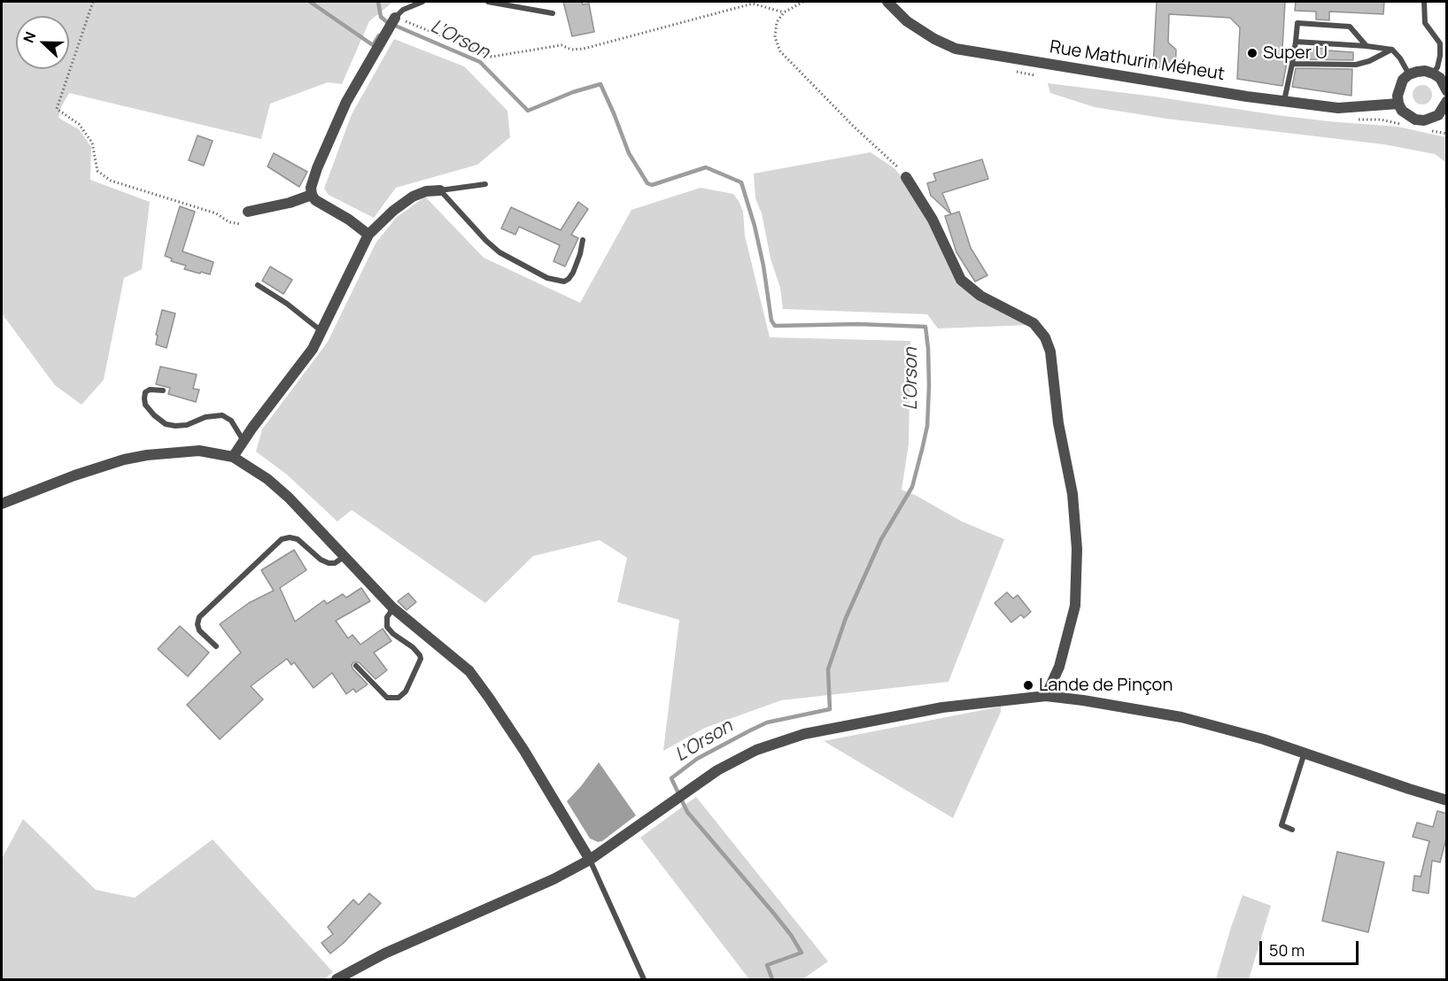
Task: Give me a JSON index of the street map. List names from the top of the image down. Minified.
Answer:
{"streets":{"street":["Rue Mathurin Méheut"]},"water":["L’Orson"],"places":["Super U","Lande de Pinçon"],"scale_bar":"50 m","north":"left"}
